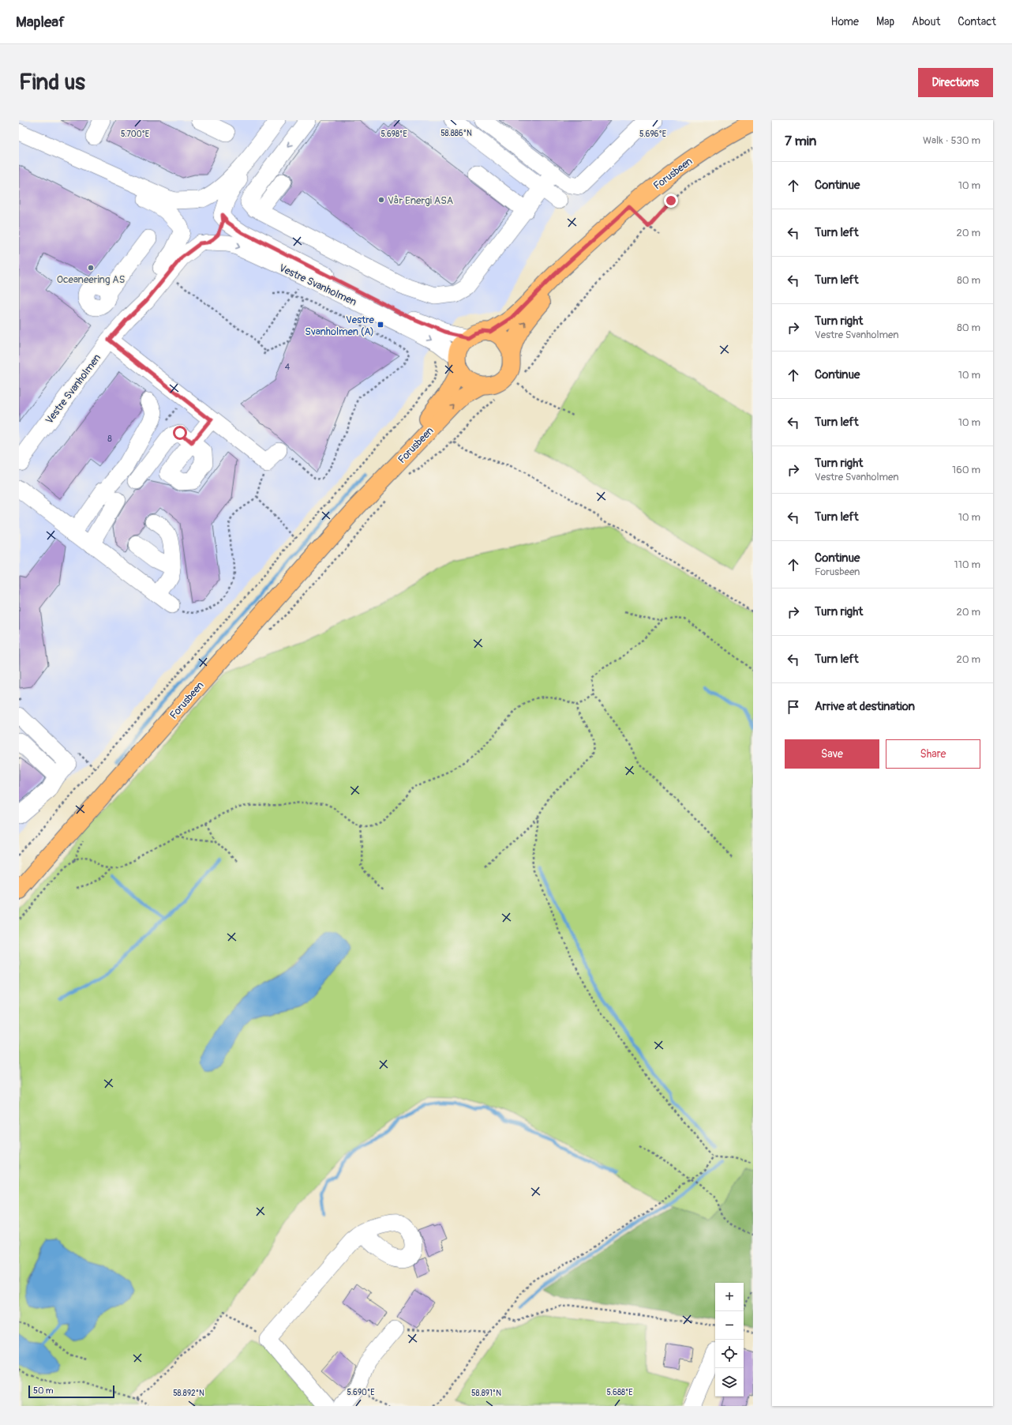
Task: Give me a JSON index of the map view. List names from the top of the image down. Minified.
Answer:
{"streets":{"main road":["Forusbeen"],"street":["Vestre Svanholmen"]},"crossings":[["Forusbeen","Vestre Svanholmen"]],"places":{"other":["Vår Energi ASA","Oceaneering AS"],"transit":["Vestre Svanholmen (A)"]},"house_numbers":["4","8"],"scale_bar":"50 m","page":{"header":"Mapleaf","nav":["Home","Map","About","Contact"],"buttons":["Directions",["Save","Share"]],"title":"Find us","heading":["7 min","Walk · 530 m"],"list":[["Continue","10 m"],["Turn left","20 m"],["Turn left","80 m"],["Turn right","Vestre Svanholmen","80 m"],["Continue","10 m"],["Turn left","10 m"],["Turn right","Vestre Svanholmen","160 m"],["Turn left","10 m"],["Continue","Forusbeen","110 m"],["Turn right","20 m"],["Turn left","20 m"],"Arrive at destination"],"map_buttons":["+","−"],"scale":"50 m"},"coordinates":["58.886°N","5.700°E","5.698°E","5.696°E","5.690°E","5.688°E","58.892°N","58.891°N"]}
